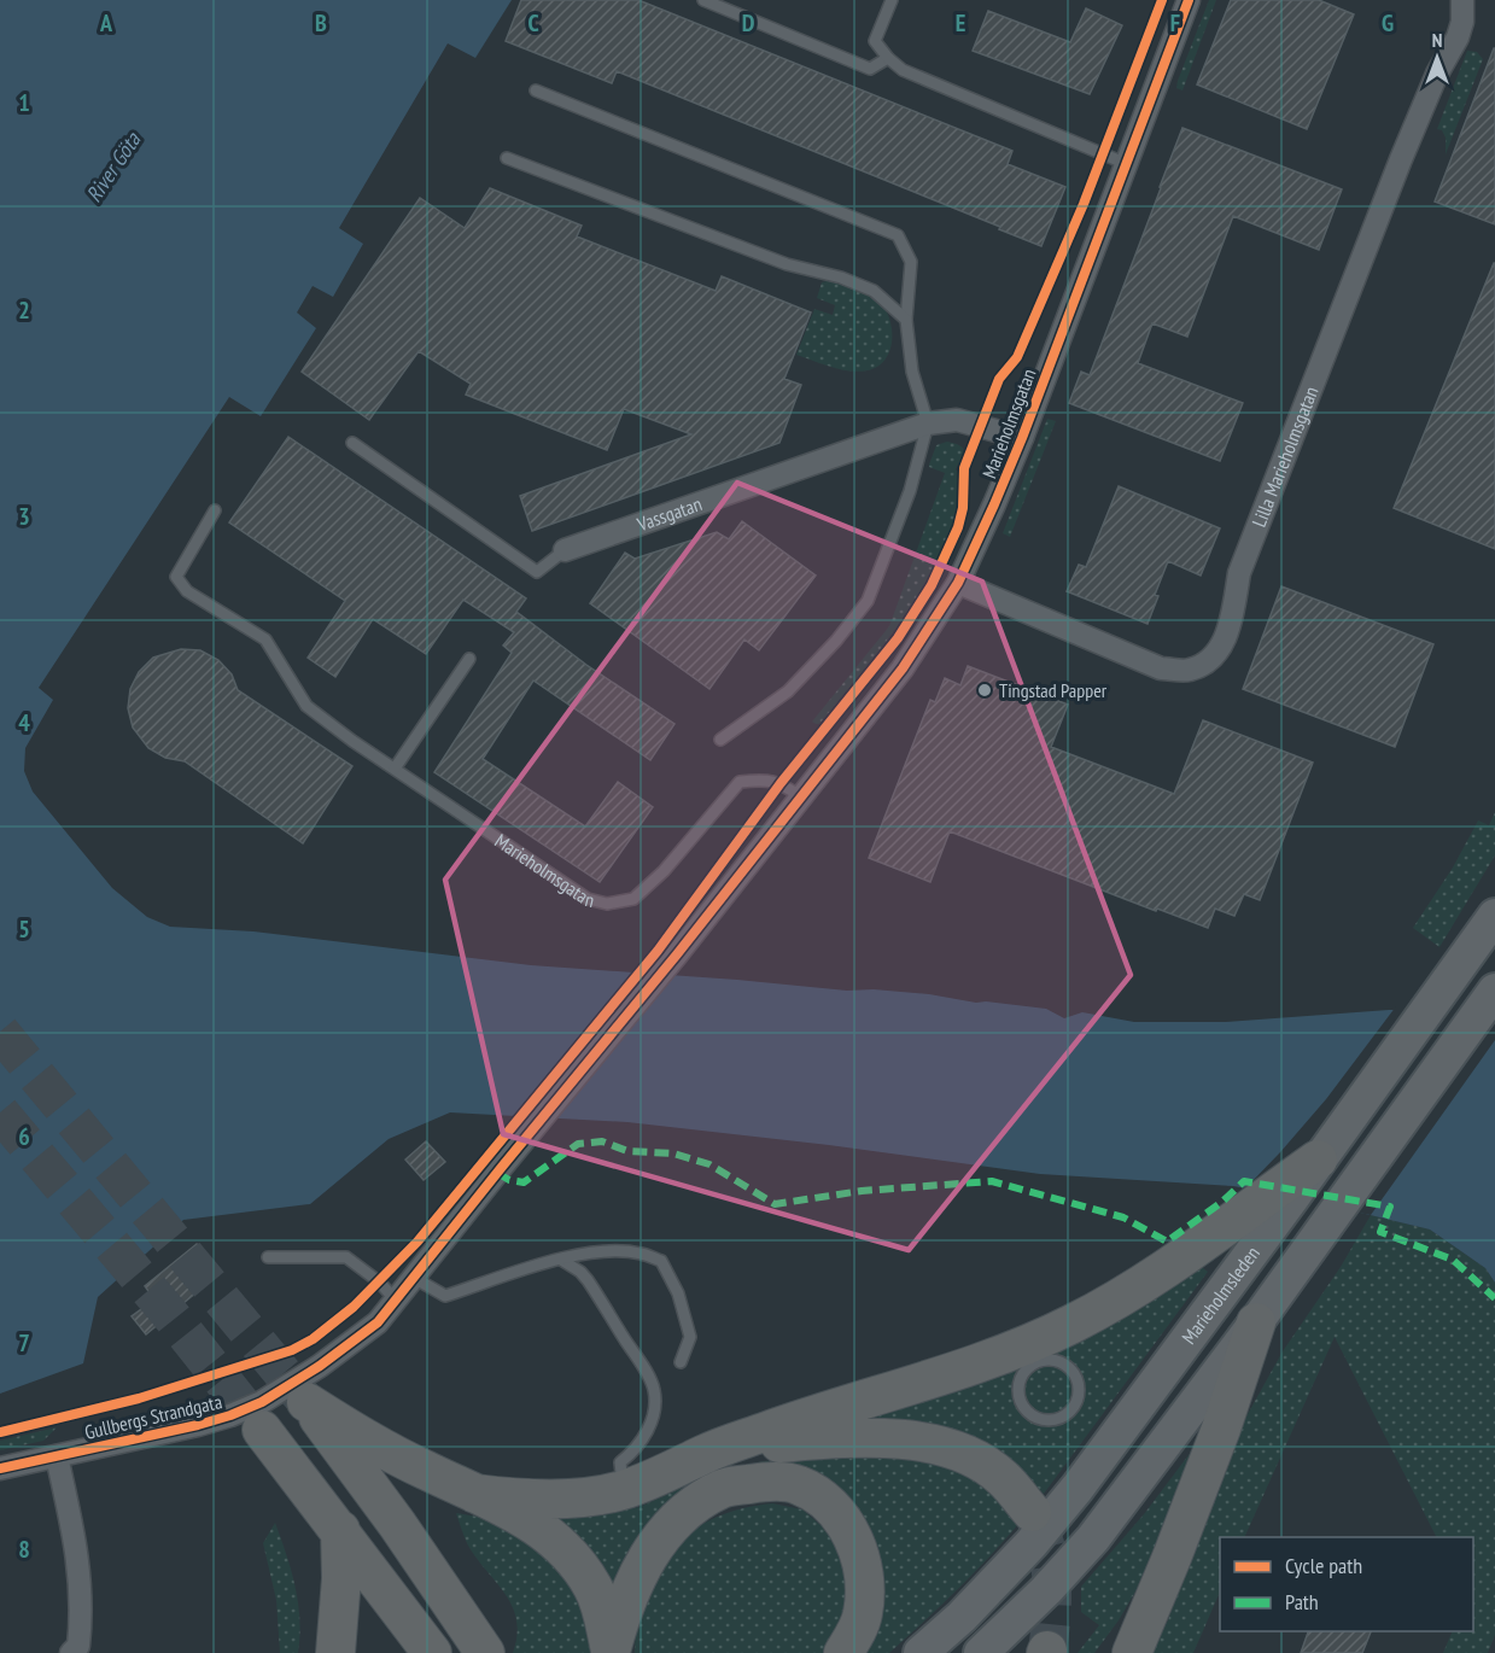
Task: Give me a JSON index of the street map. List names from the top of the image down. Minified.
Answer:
{"streets":{"highway":["Marieholmsleden"],"street":["Marieholmsgatan","Lilla Marieholmsgatan","Vassgatan","Gullbergs Strandgata"]},"crossings":[["Marieholmsgatan","Lilla Marieholmsgatan"],["Marieholmsgatan","Vassgatan"],["Marieholmsgatan","Gullbergs Strandgata"]],"water":["River Göta"],"places":["Tingstad Papper"],"legend":["Cycle path","Path"],"north":"top","grid":{"columns":["A","B","C","D","E","F","G"],"rows":["1","2","3","4","5","6","7","8"]}}
